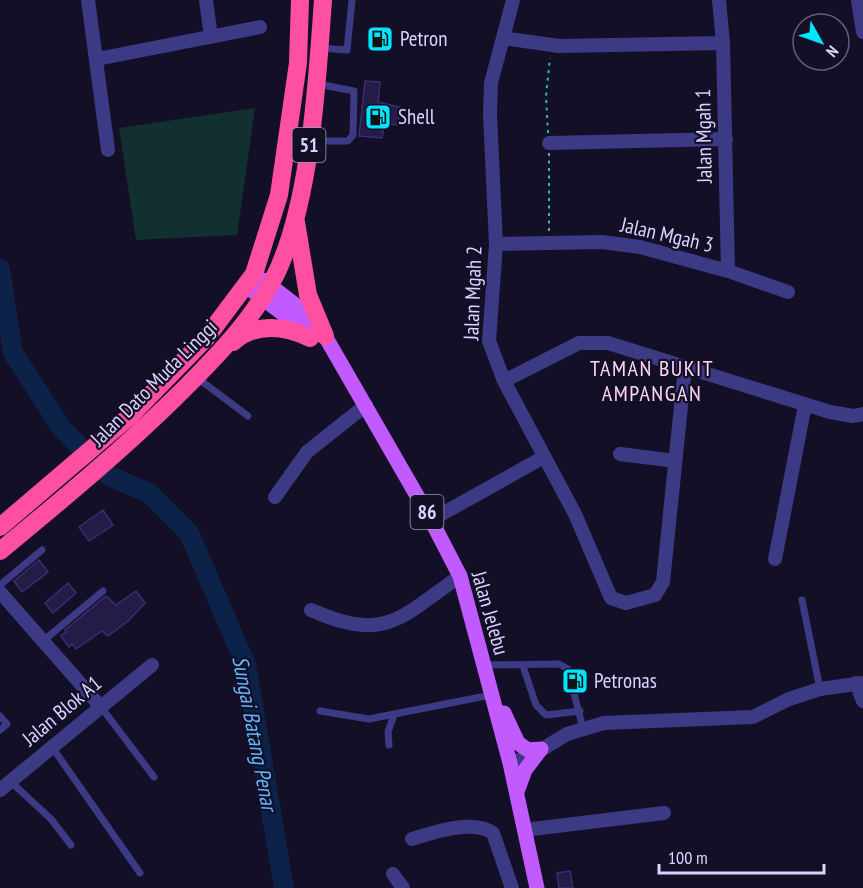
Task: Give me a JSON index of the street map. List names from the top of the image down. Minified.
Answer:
{"streets":{"highway":["51","Jalan Dato Muda Linggi"],"main road":["86","Jalan Jelebu"],"street":["Jalan Mgah 1","Jalan Mgah 3","Jalan Mgah 2","Jalan Blok A1"]},"crossings":[["Jalan Mgah 1","Jalan Mgah 3"],["Jalan Mgah 3","Jalan Mgah 2"],["Jalan Dato Muda Linggi","Jalan Jelebu"]],"districts":["TAMAN BUKIT AMPANGAN"],"water":["Sungai Batang Penar"],"places":{"fuel station":["Petron","Shell","Petronas"]},"scale_bar":"100 m","north":"bottom right"}
